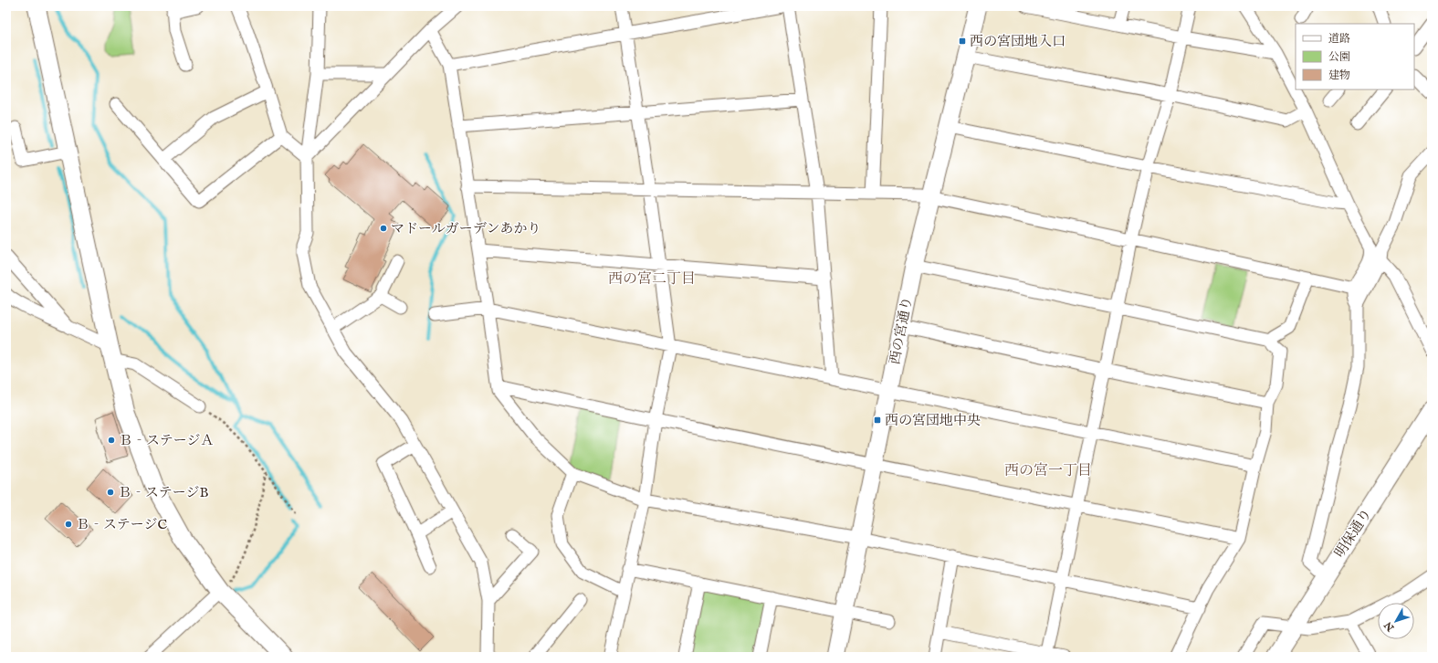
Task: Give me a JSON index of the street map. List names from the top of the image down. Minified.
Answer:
{"streets":{"street":["西の宮通り","明保通り"]},"districts":["西の宮二丁目","西の宮一丁目"],"places":{"transit":["西の宮団地入口","西の宮団地中央"],"other":["マドールガーデンあかり","Ｂ‐ステージＡ","Ｂ‐ステージB","Ｂ‐ステージC"]},"legend":["道路","公園","建物"],"north":"bottom left"}
